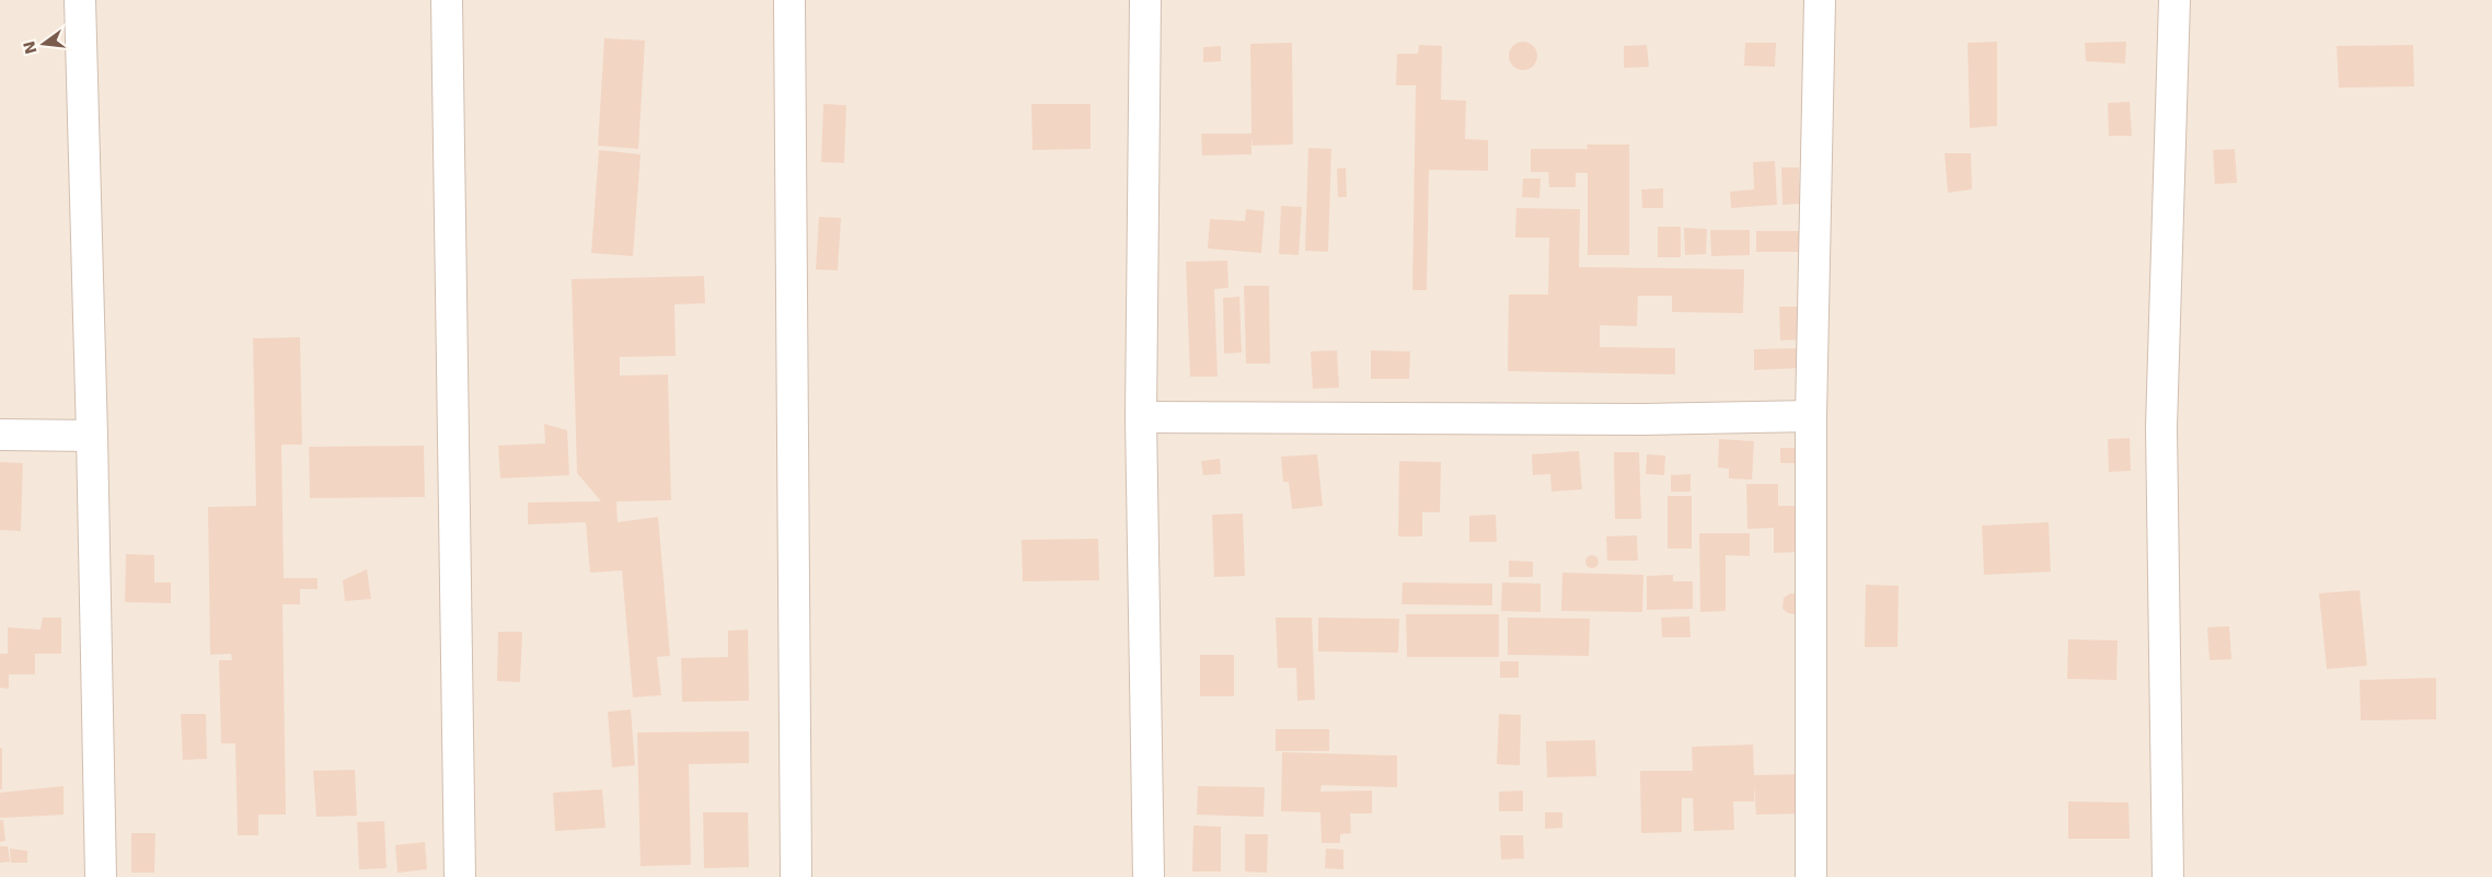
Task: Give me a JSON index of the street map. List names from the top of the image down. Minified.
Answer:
{"north":"left"}
